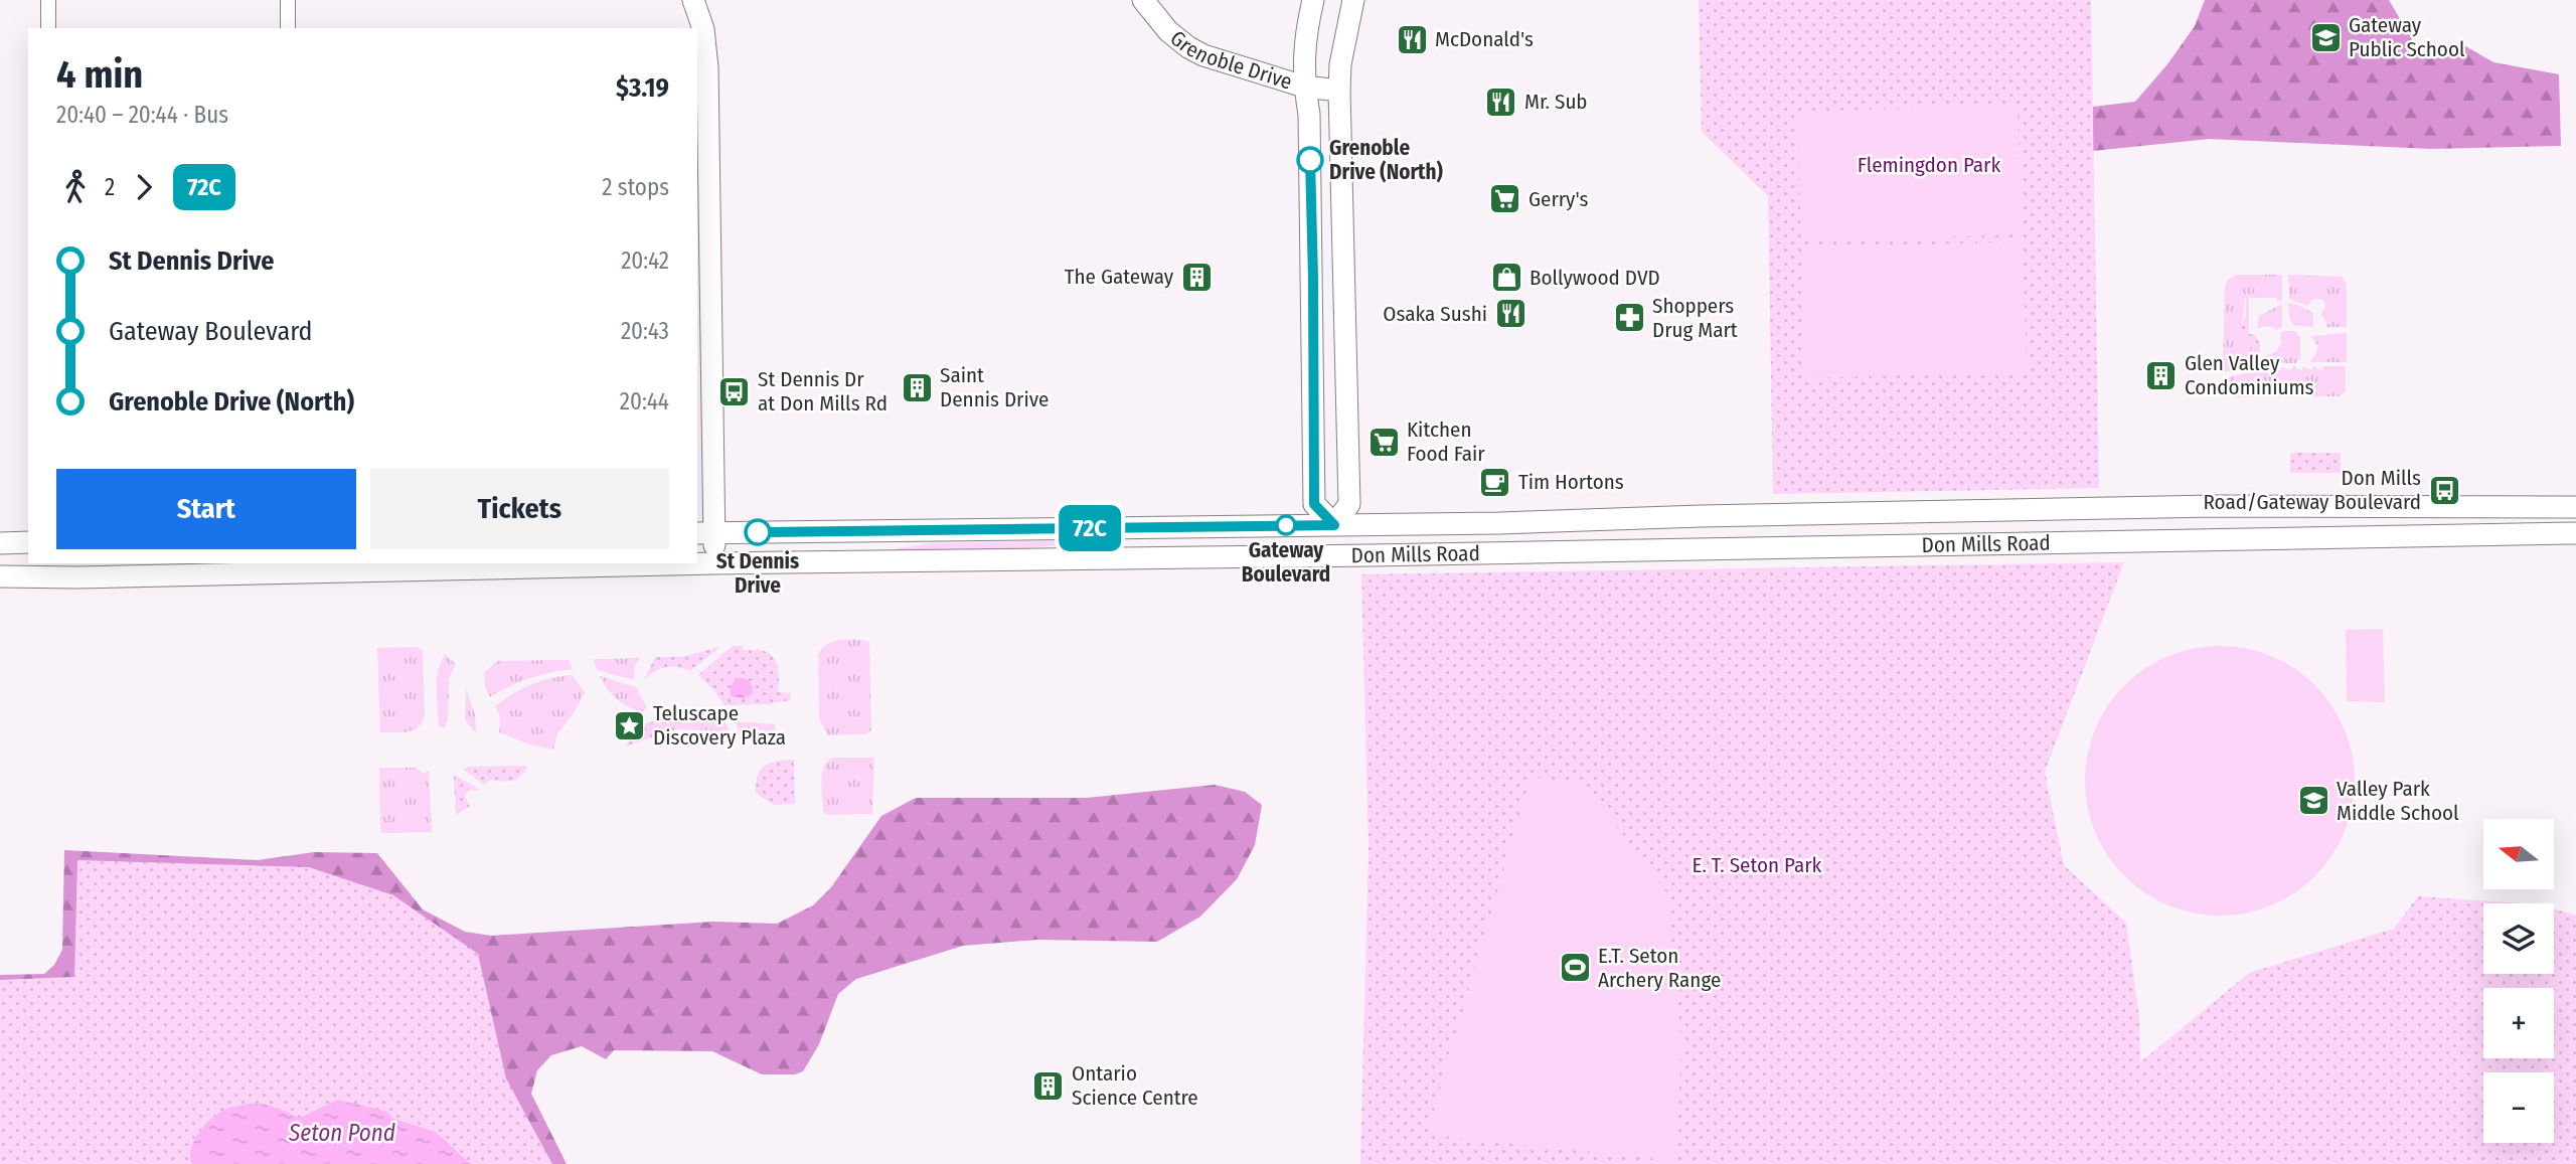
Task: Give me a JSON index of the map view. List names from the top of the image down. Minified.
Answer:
{"streets":{"main road":["Grenoble Drive","Don Mills Road"]},"water":["Seton Pond"],"parks":["Flemingdon Park","E. T. Seton Park"],"places":{"school or university":["Gateway Public School","Valley Park Middle School"],"restaurant":["McDonald's","Mr. Sub","Osaka Sushi"],"other":["Grenoble Drive (North)","Gateway Boulevard","St Dennis Drive"],"supermarket":["Gerry's","Kitchen Food Fair"],"building":["The Gateway","Glen Valley Condominiums","Saint Dennis Drive","Ontario Science Centre"],"shop":["Bollywood DVD"],"pharmacy":["Shoppers Drug Mart"],"bus stop":["St Dennis Dr at Don Mills Rd","Don Mills Road/Gateway Boulevard"],"cafe":["Tim Hortons"],"place":["Teluscape Discovery Plaza"],"sports":["E.T. Seton Archery Range"]},"lines":["bus line 72C"],"north":"left","page":{"on_map":"72C","heading":["4 min","20:40 – 20:44 · Bus","$3.19"],"legs":["2","72C","2 stops"],"list":[{"name":"St Dennis Drive","value":"20:42"},{"name":"Gateway Boulevard","value":"20:43"},{"name":"Grenoble Drive (North)","value":"20:44"}],"buttons":["Start","Tickets"],"map_buttons":["+","−"]}}
